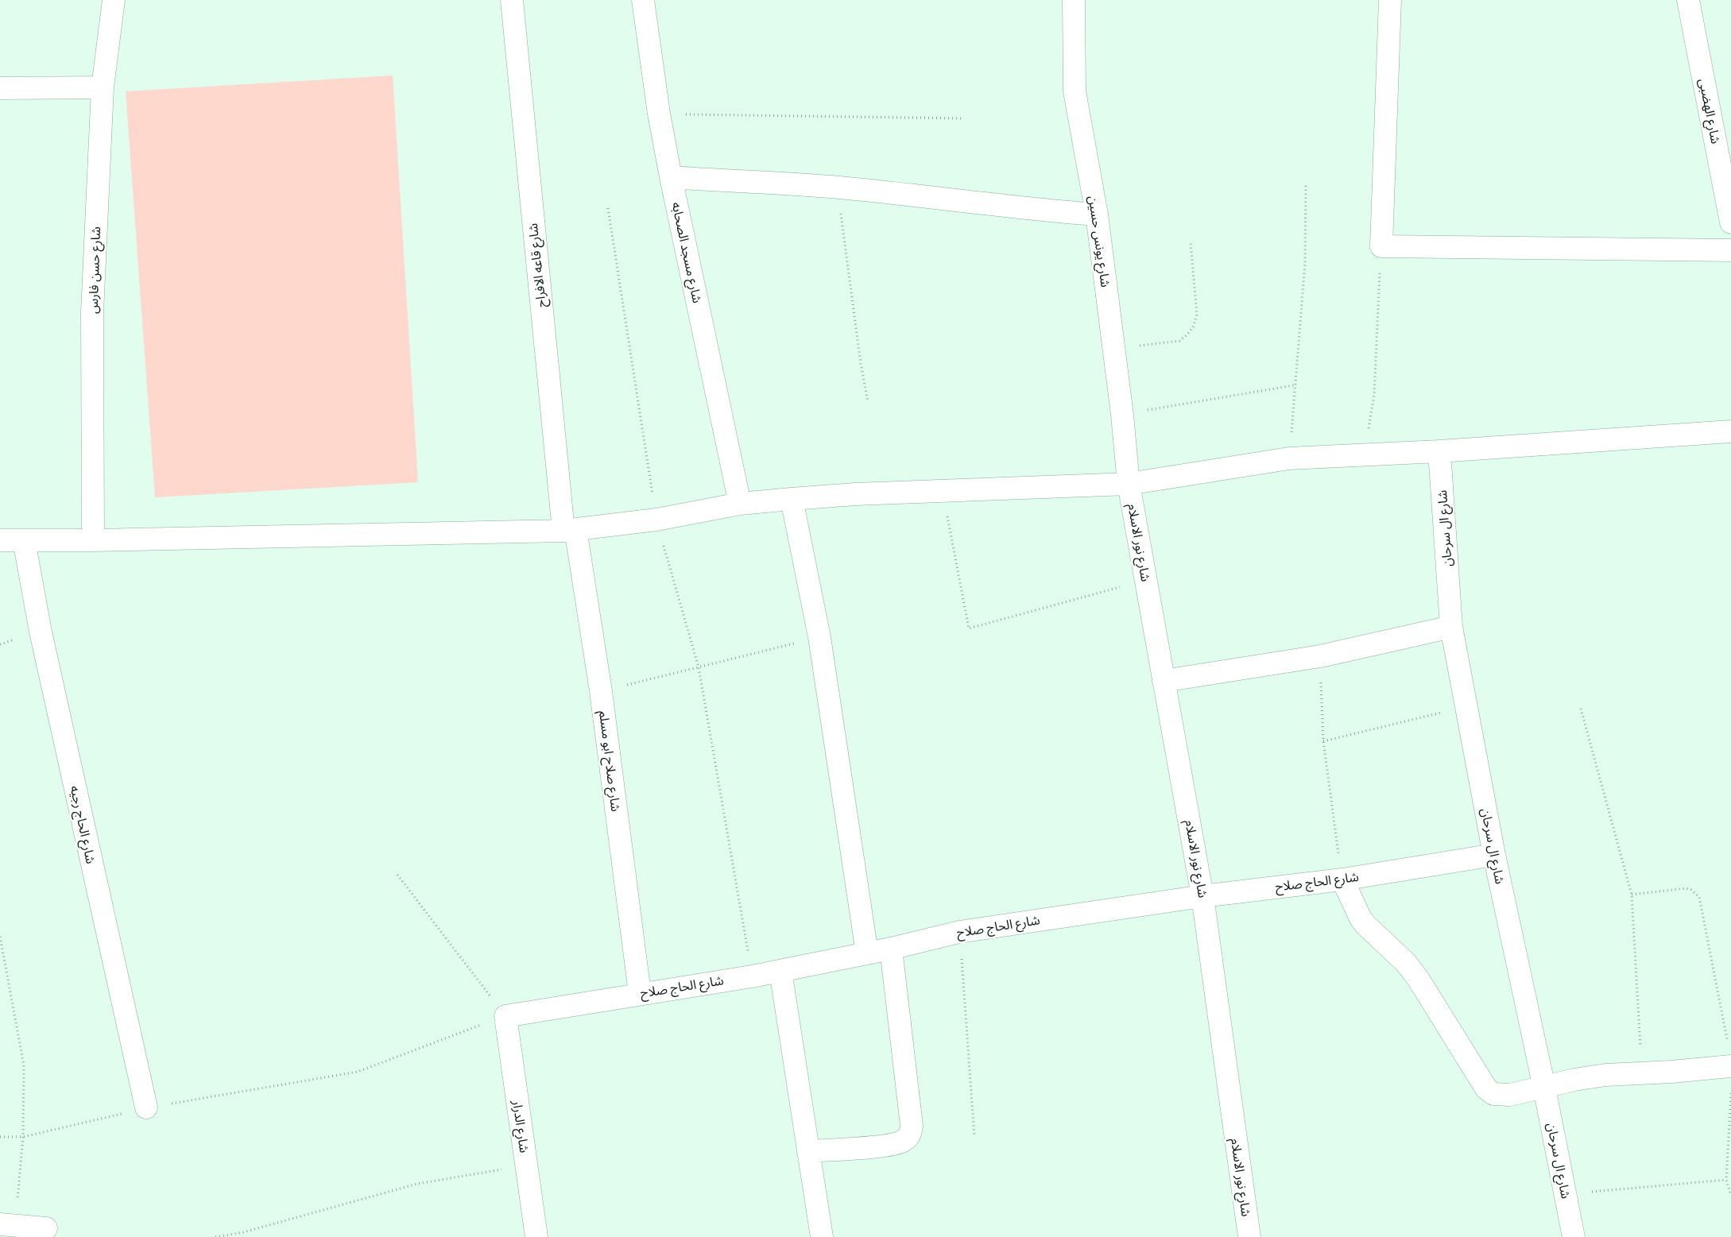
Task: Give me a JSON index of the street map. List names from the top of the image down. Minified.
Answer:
{"streets":{"street":["شارع الهضبى","شارع يونس حسين","شارع مسجد الصحابه","شارع قاعه الافراح","شارع حسن فارس","شارع ال سرحان","شارع نور الاسلام","شارع صلاح ابو مسلم","شارع الحاج رجيه","شارع الحاج صلاح","شارع الدرار"]},"crossings":[["شارع يونس حسين","شارع نور الاسلام"],["شارع قاعه الافراح","شارع صلاح ابو مسلم"],["شارع ال سرحان","شارع الحاج صلاح"],["شارع نور الاسلام","شارع الحاج صلاح"],["شارع صلاح ابو مسلم","شارع الحاج صلاح"],["شارع الحاج صلاح","شارع الدرار"]]}
